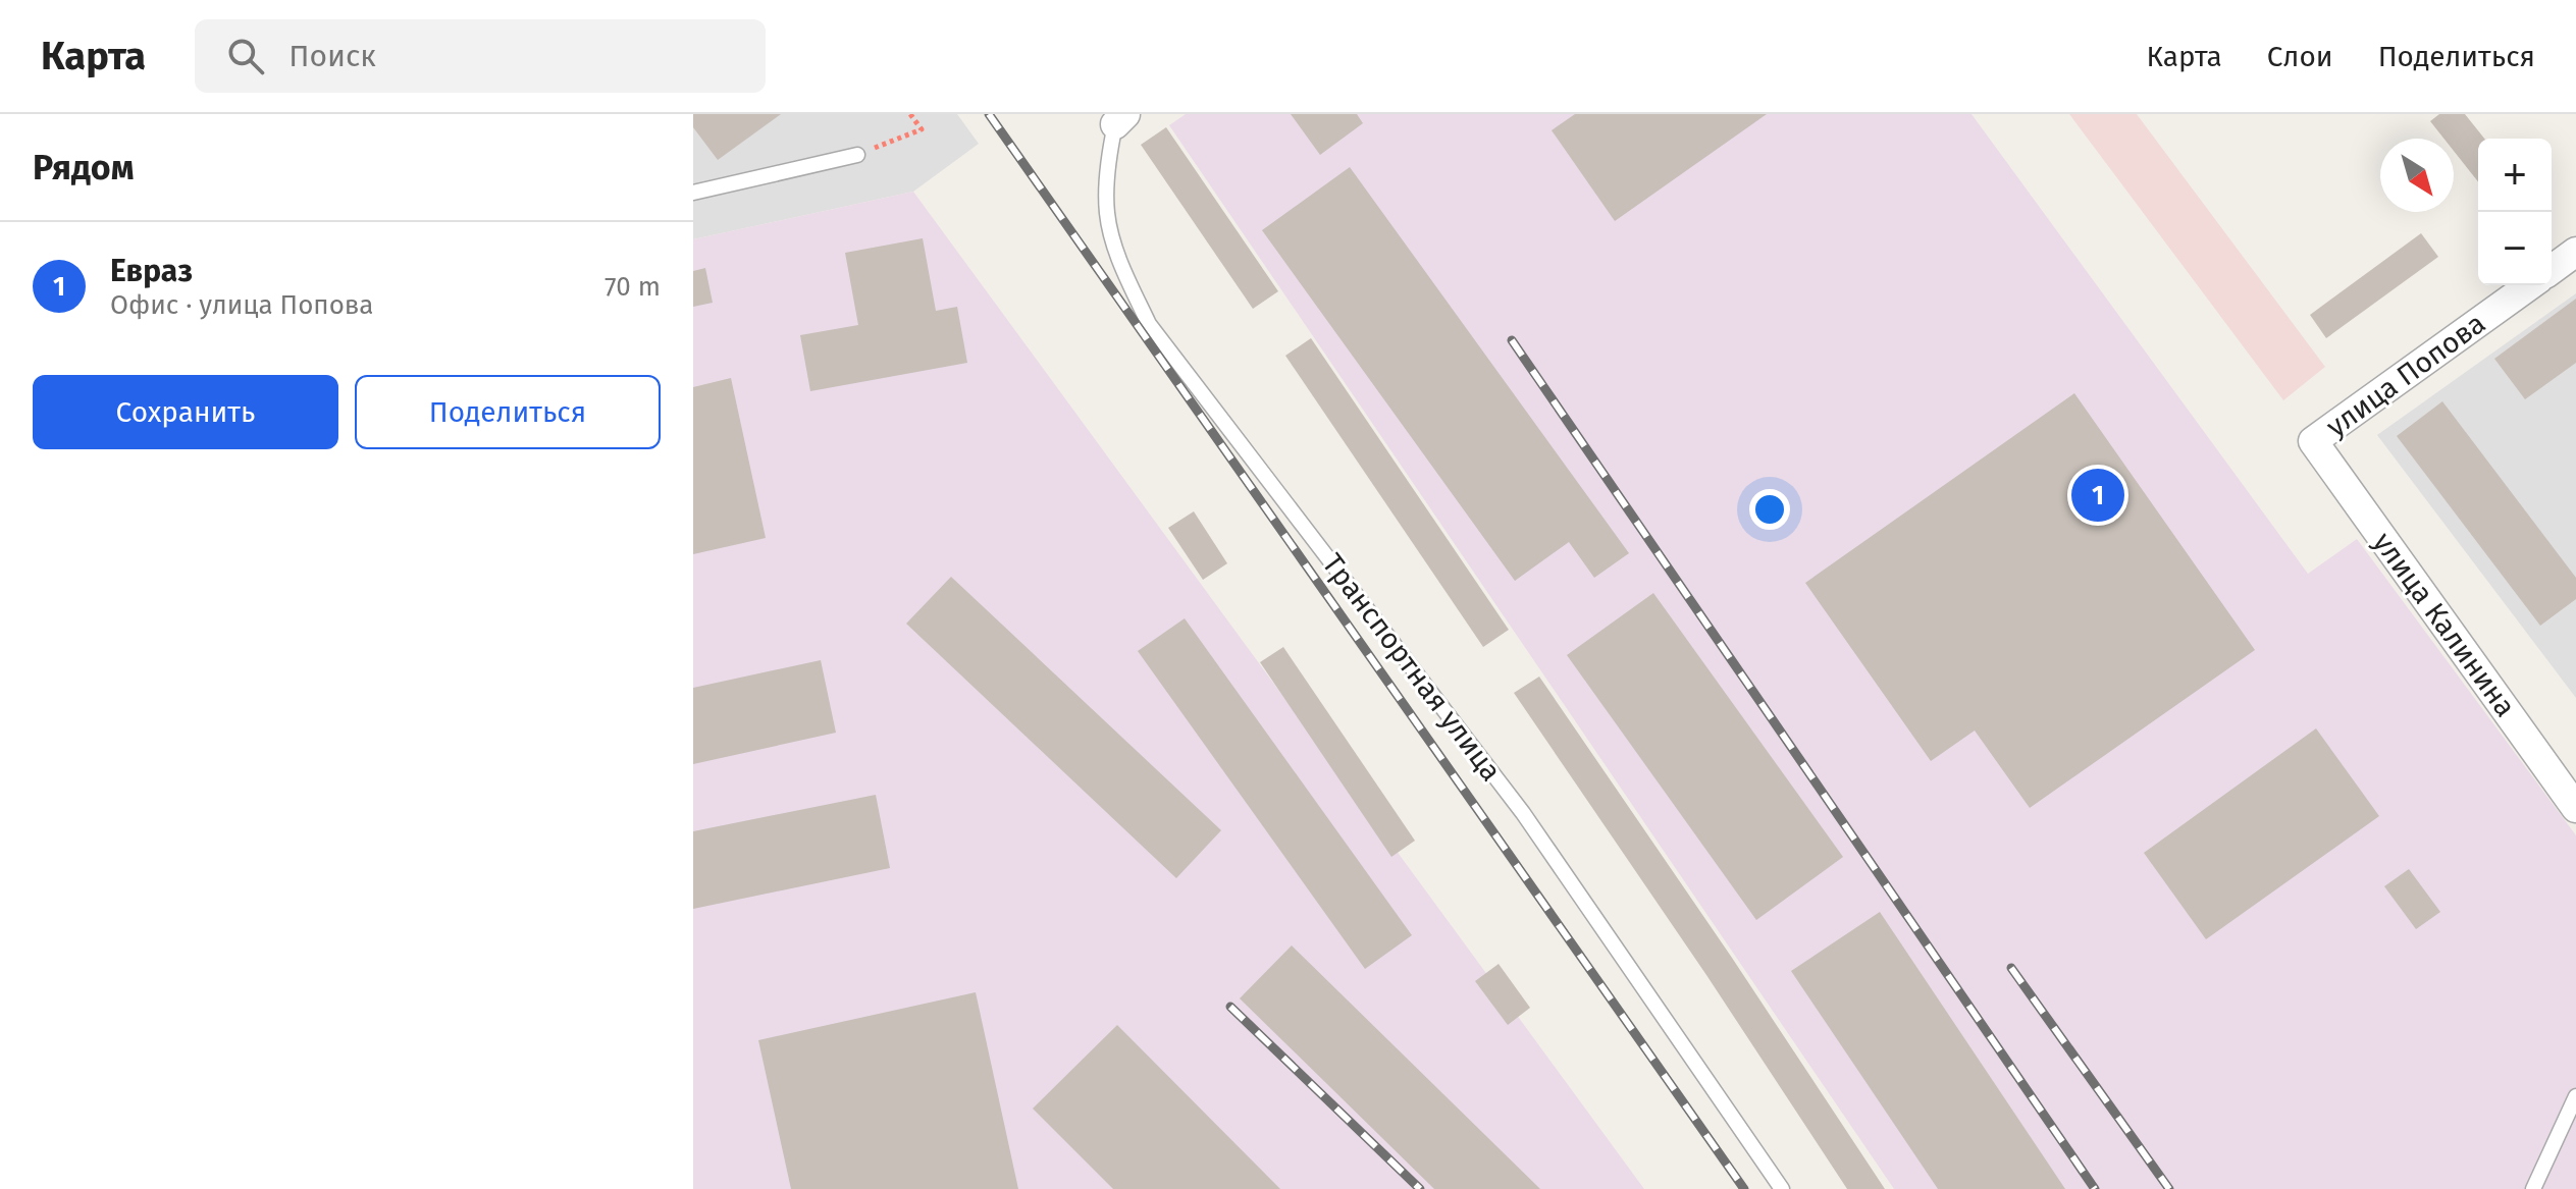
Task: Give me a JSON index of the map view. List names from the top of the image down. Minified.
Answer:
{"streets":{"street":["улица Попова","улица Калинина"],"lane":["Транспортная улица"]},"crossings":[["улица Попова","улица Калинина"]],"north":"bottom right","page":{"header":"Карта","search":"Поиск","nav":["Карта","Слои","Поделиться"],"heading":"Рядом","map_buttons":["+","−"],"list":[{"mark":"1","name":"Евраз","note":"Офис · улица Попова","value":"70 m"}],"buttons":["Сохранить","Поделиться"],"pins":"1"}}
